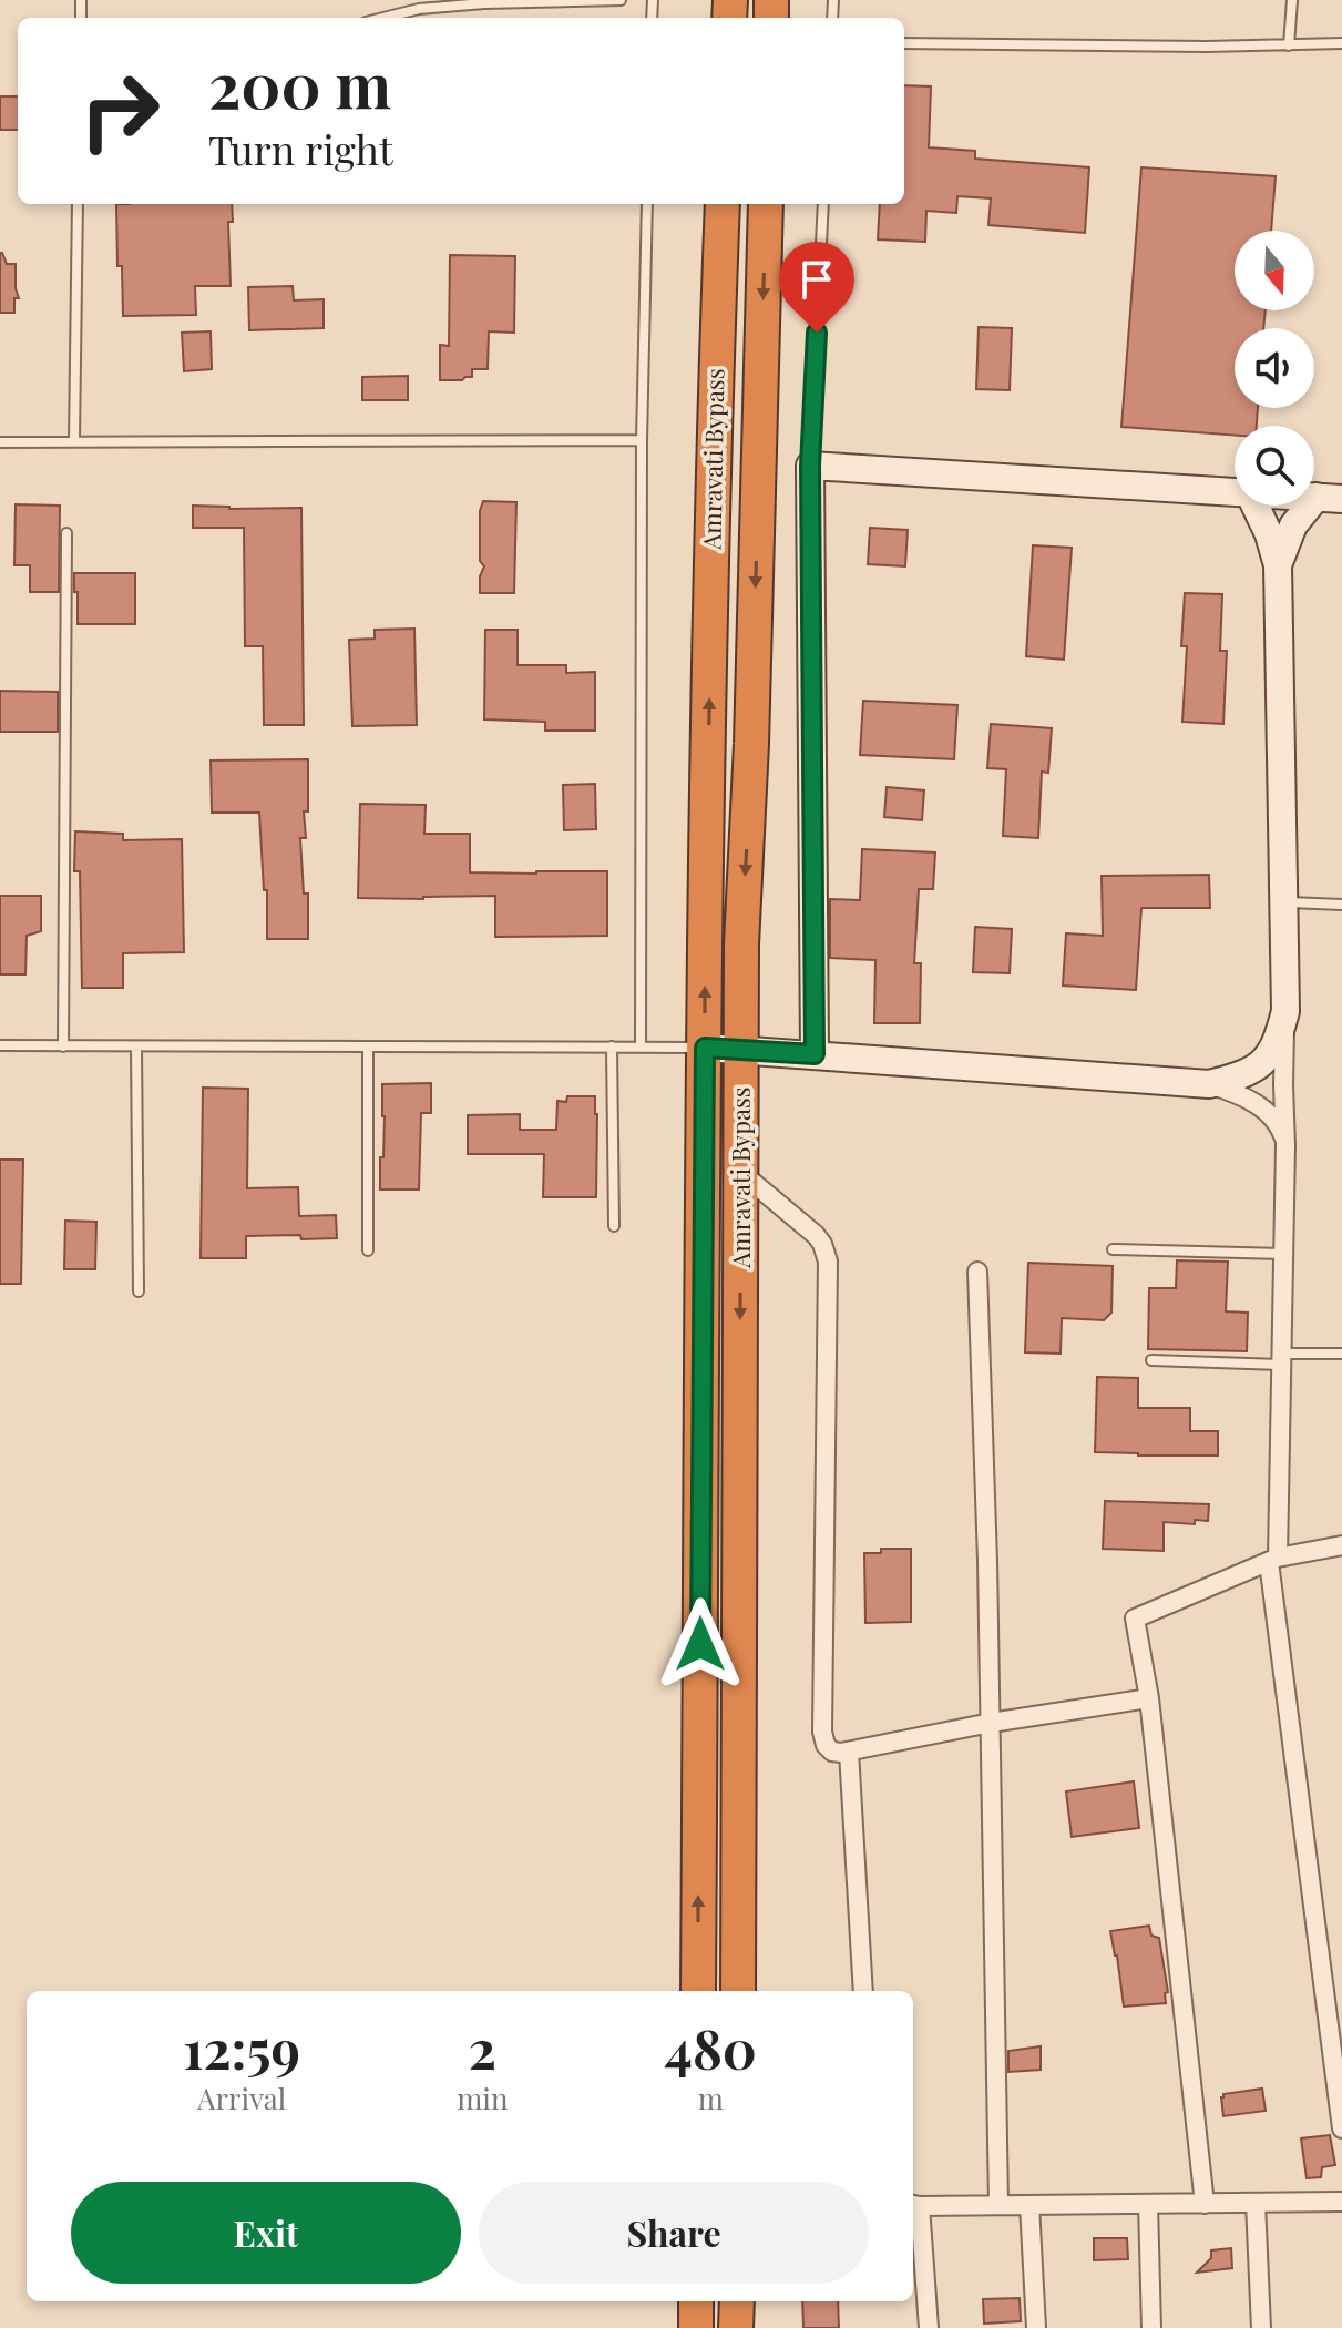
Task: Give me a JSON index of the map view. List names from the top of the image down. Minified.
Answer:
{"streets":{"highway":["Amravati Bypass"]},"north":"bottom","page":{"turn":["200 m","Turn right"],"eta":["12:59","Arrival","2","min","480","m"],"buttons":["Exit","Share"]}}
